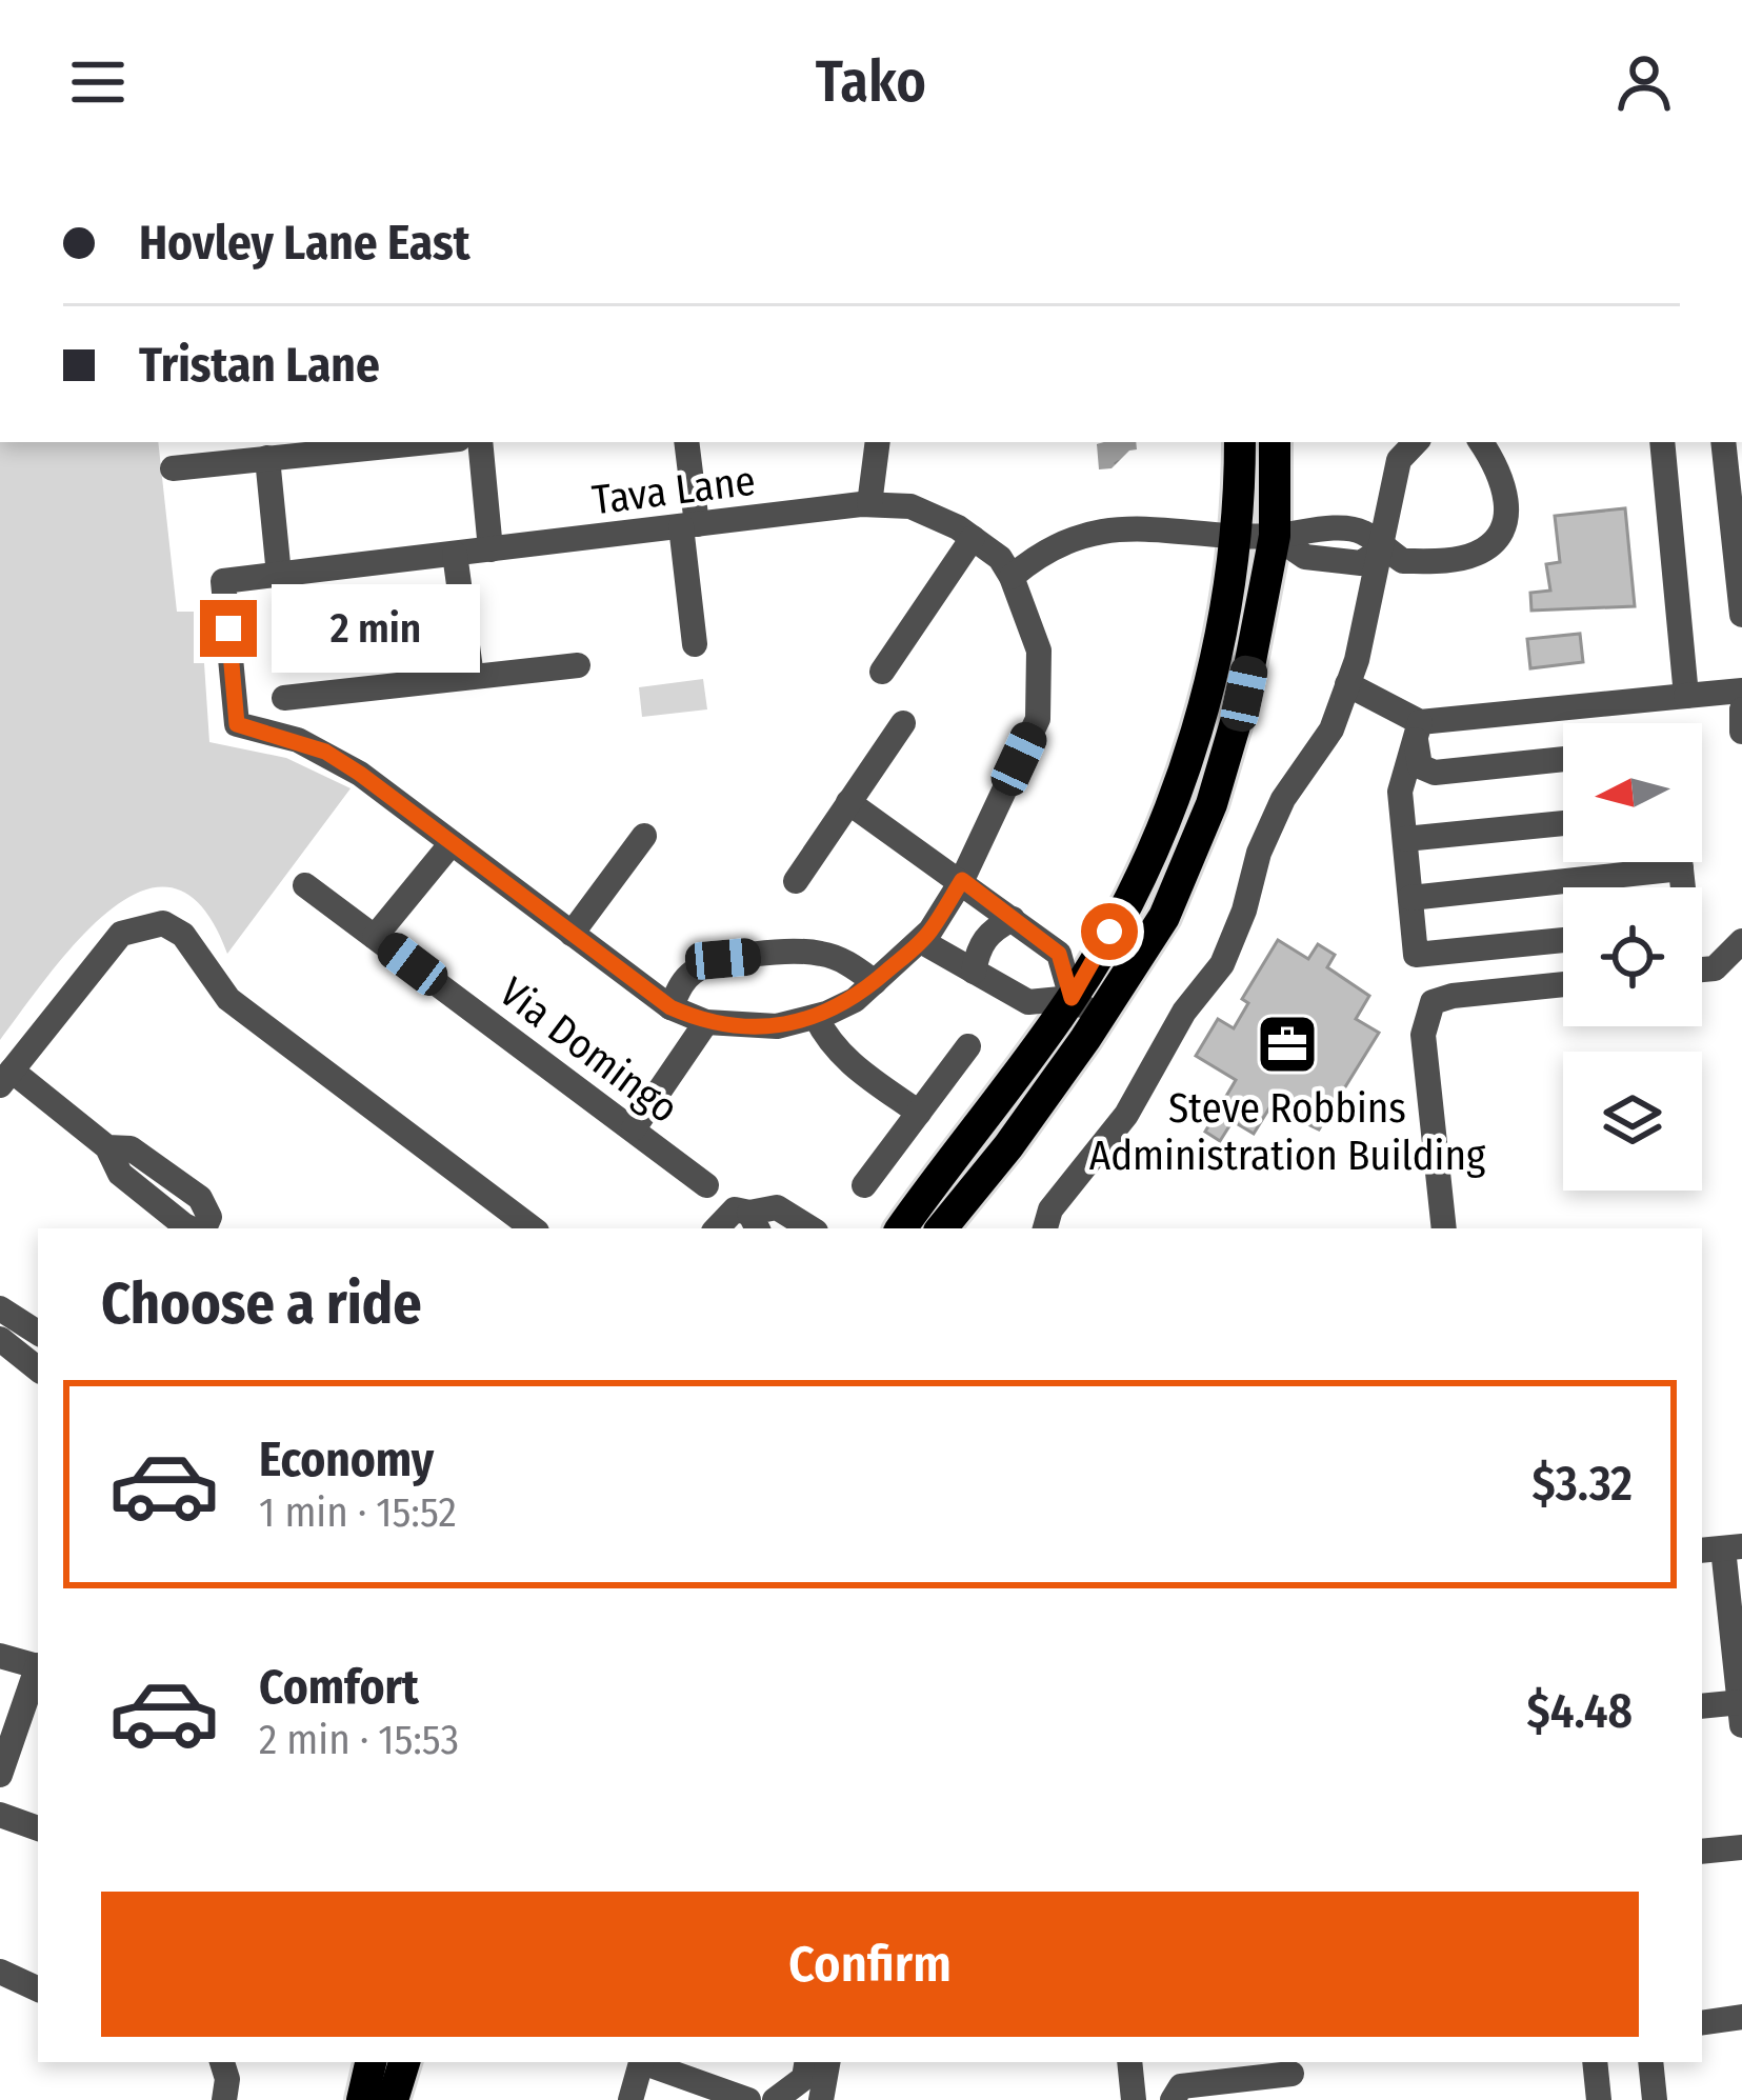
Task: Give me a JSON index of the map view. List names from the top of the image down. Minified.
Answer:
{"streets":{"street":["Tava Lane","Via Domingo"]},"places":{"office":["Steve Robbins Administration Building"]},"north":"left","page":{"header":"Tako","banner":["Hovley Lane East","Tristan Lane"],"bubble":"2 min","heading":"Choose a ride","list":[{"name":"Economy","note":"1 min · 15:52","value":"$3.32"},{"name":"Comfort","note":"2 min · 15:53","value":"$4.48"}],"buttons":"Confirm"}}
